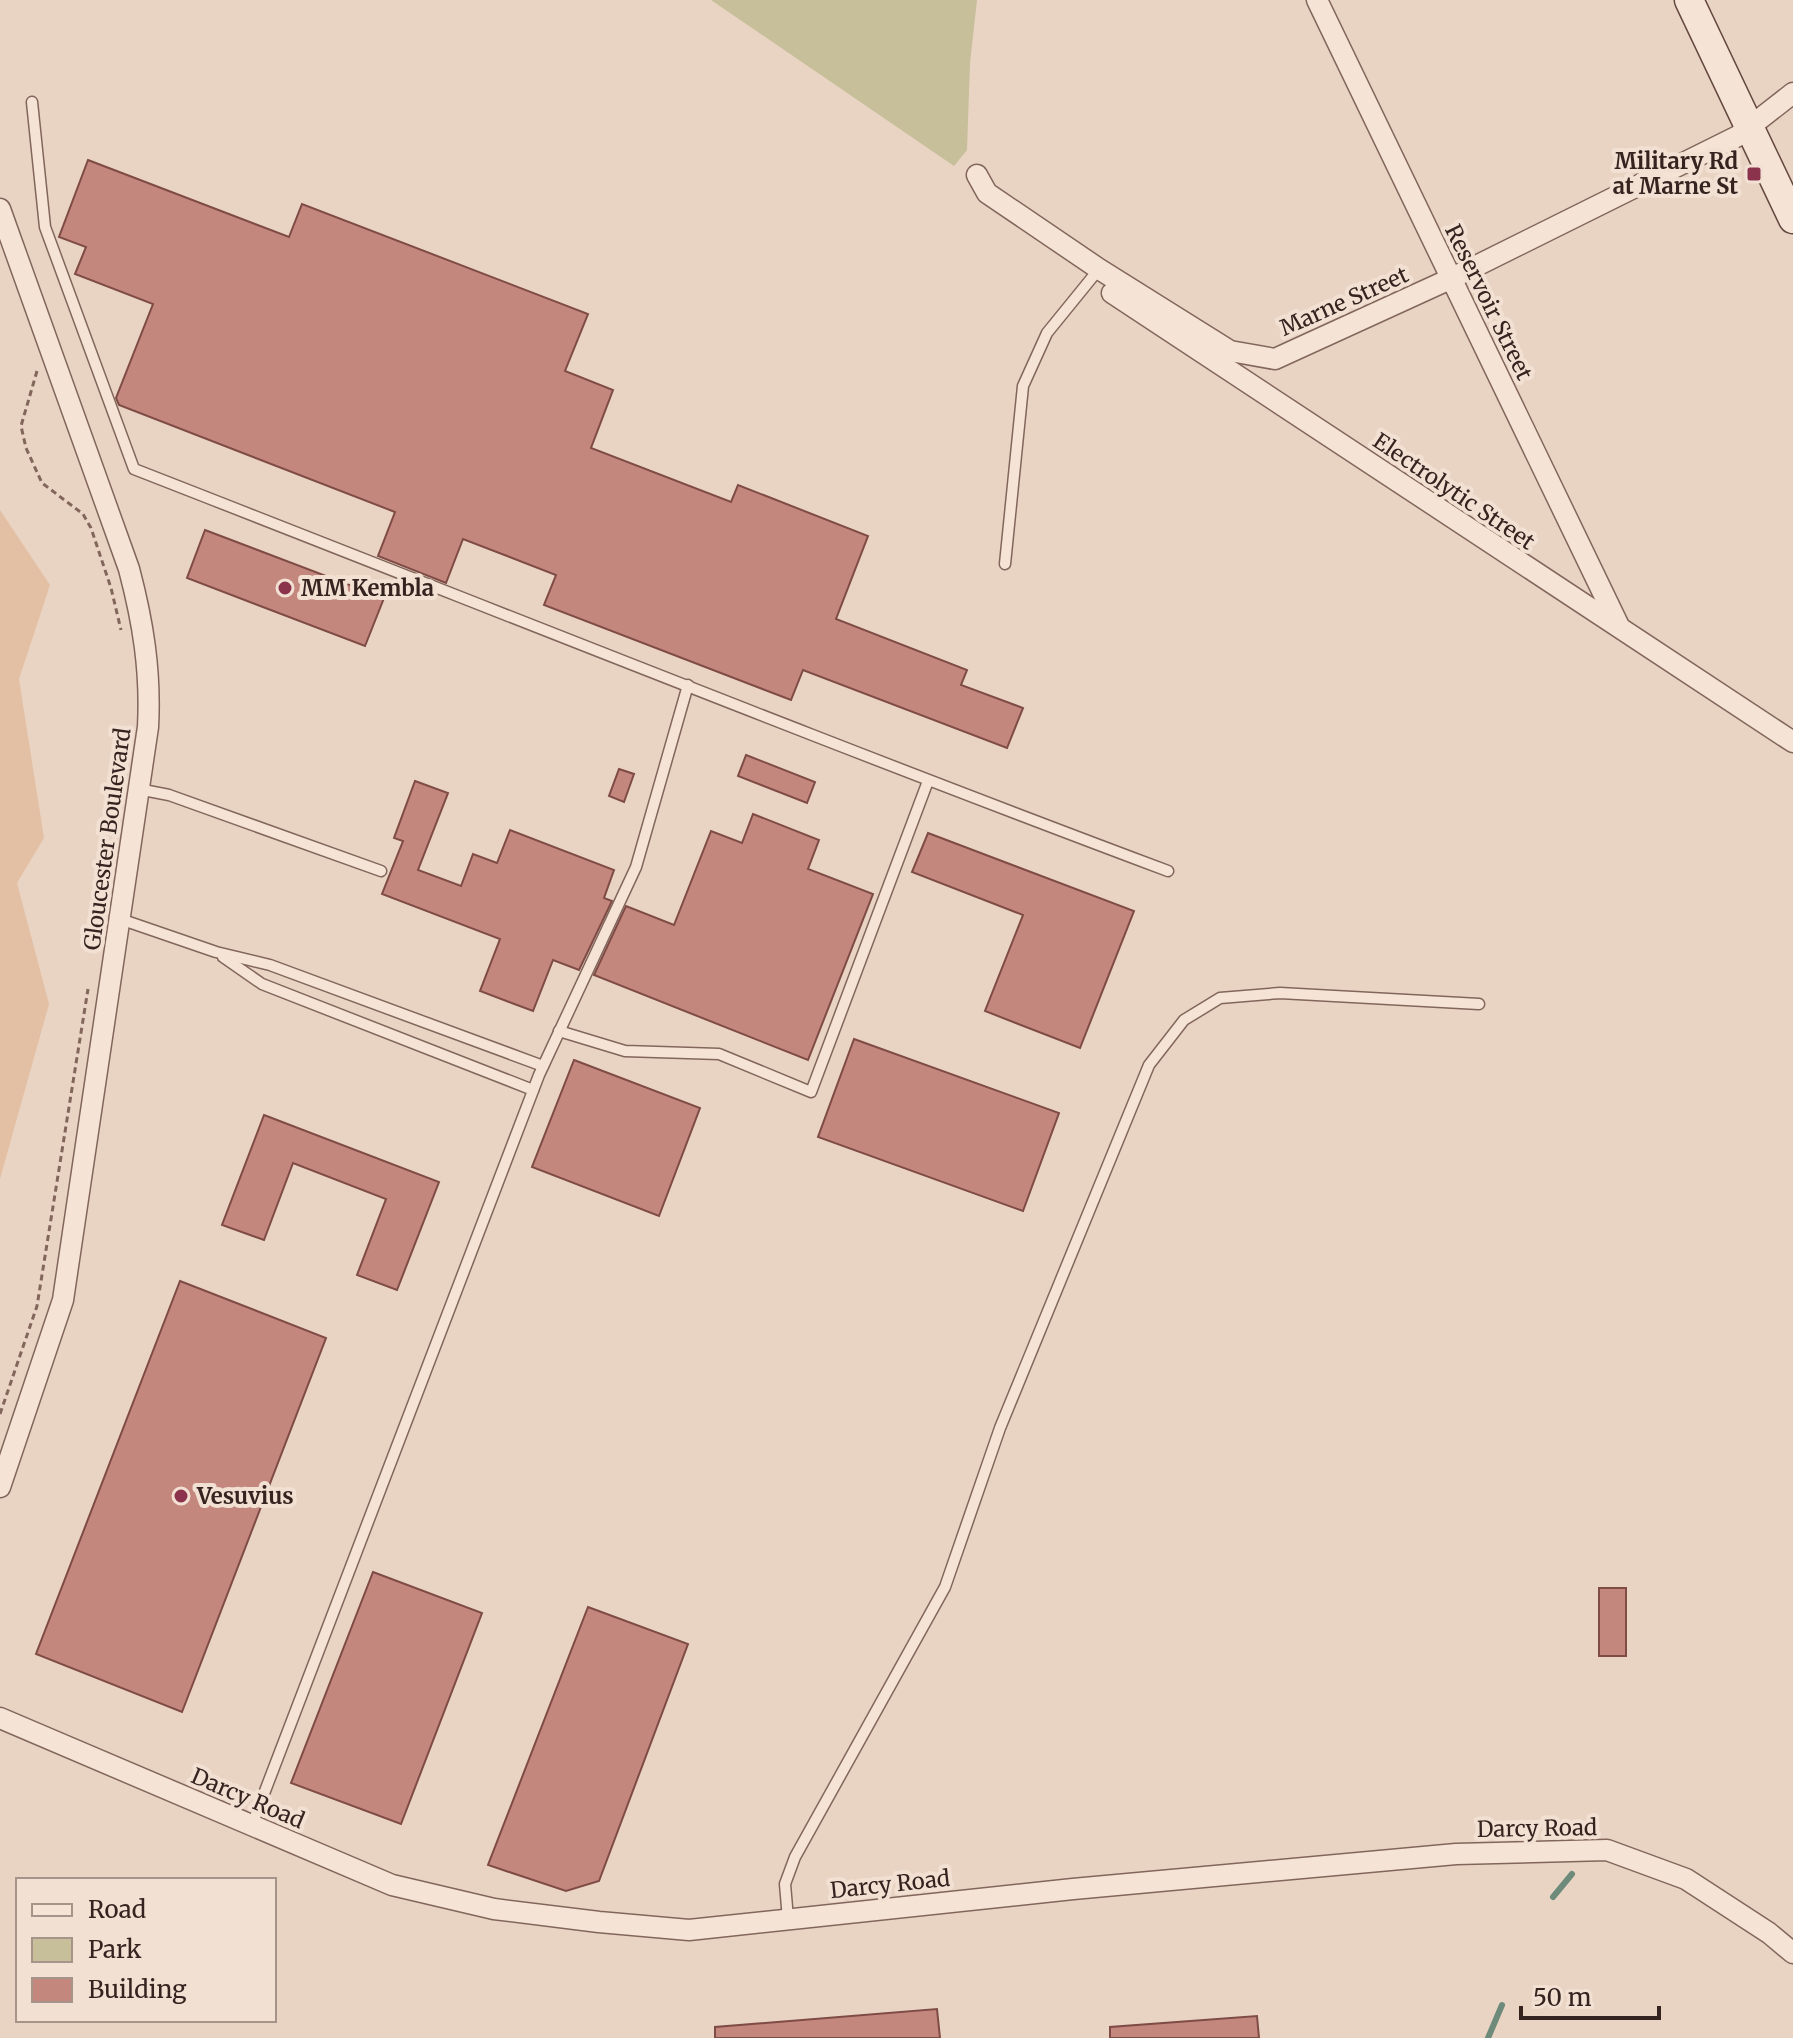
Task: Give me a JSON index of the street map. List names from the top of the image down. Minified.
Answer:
{"streets":{"street":["Marne Street","Reservoir Street","Electrolytic Street","Gloucester Boulevard","Darcy Road"]},"crossings":[["Marne Street","Reservoir Street"],["Marne Street","Electrolytic Street"],["Reservoir Street","Electrolytic Street"]],"places":{"transit":["Military Rd at Marne St"],"other":["MM Kembla","Vesuvius"]},"legend":["Road","Park","Building"],"scale_bar":"50 m"}
